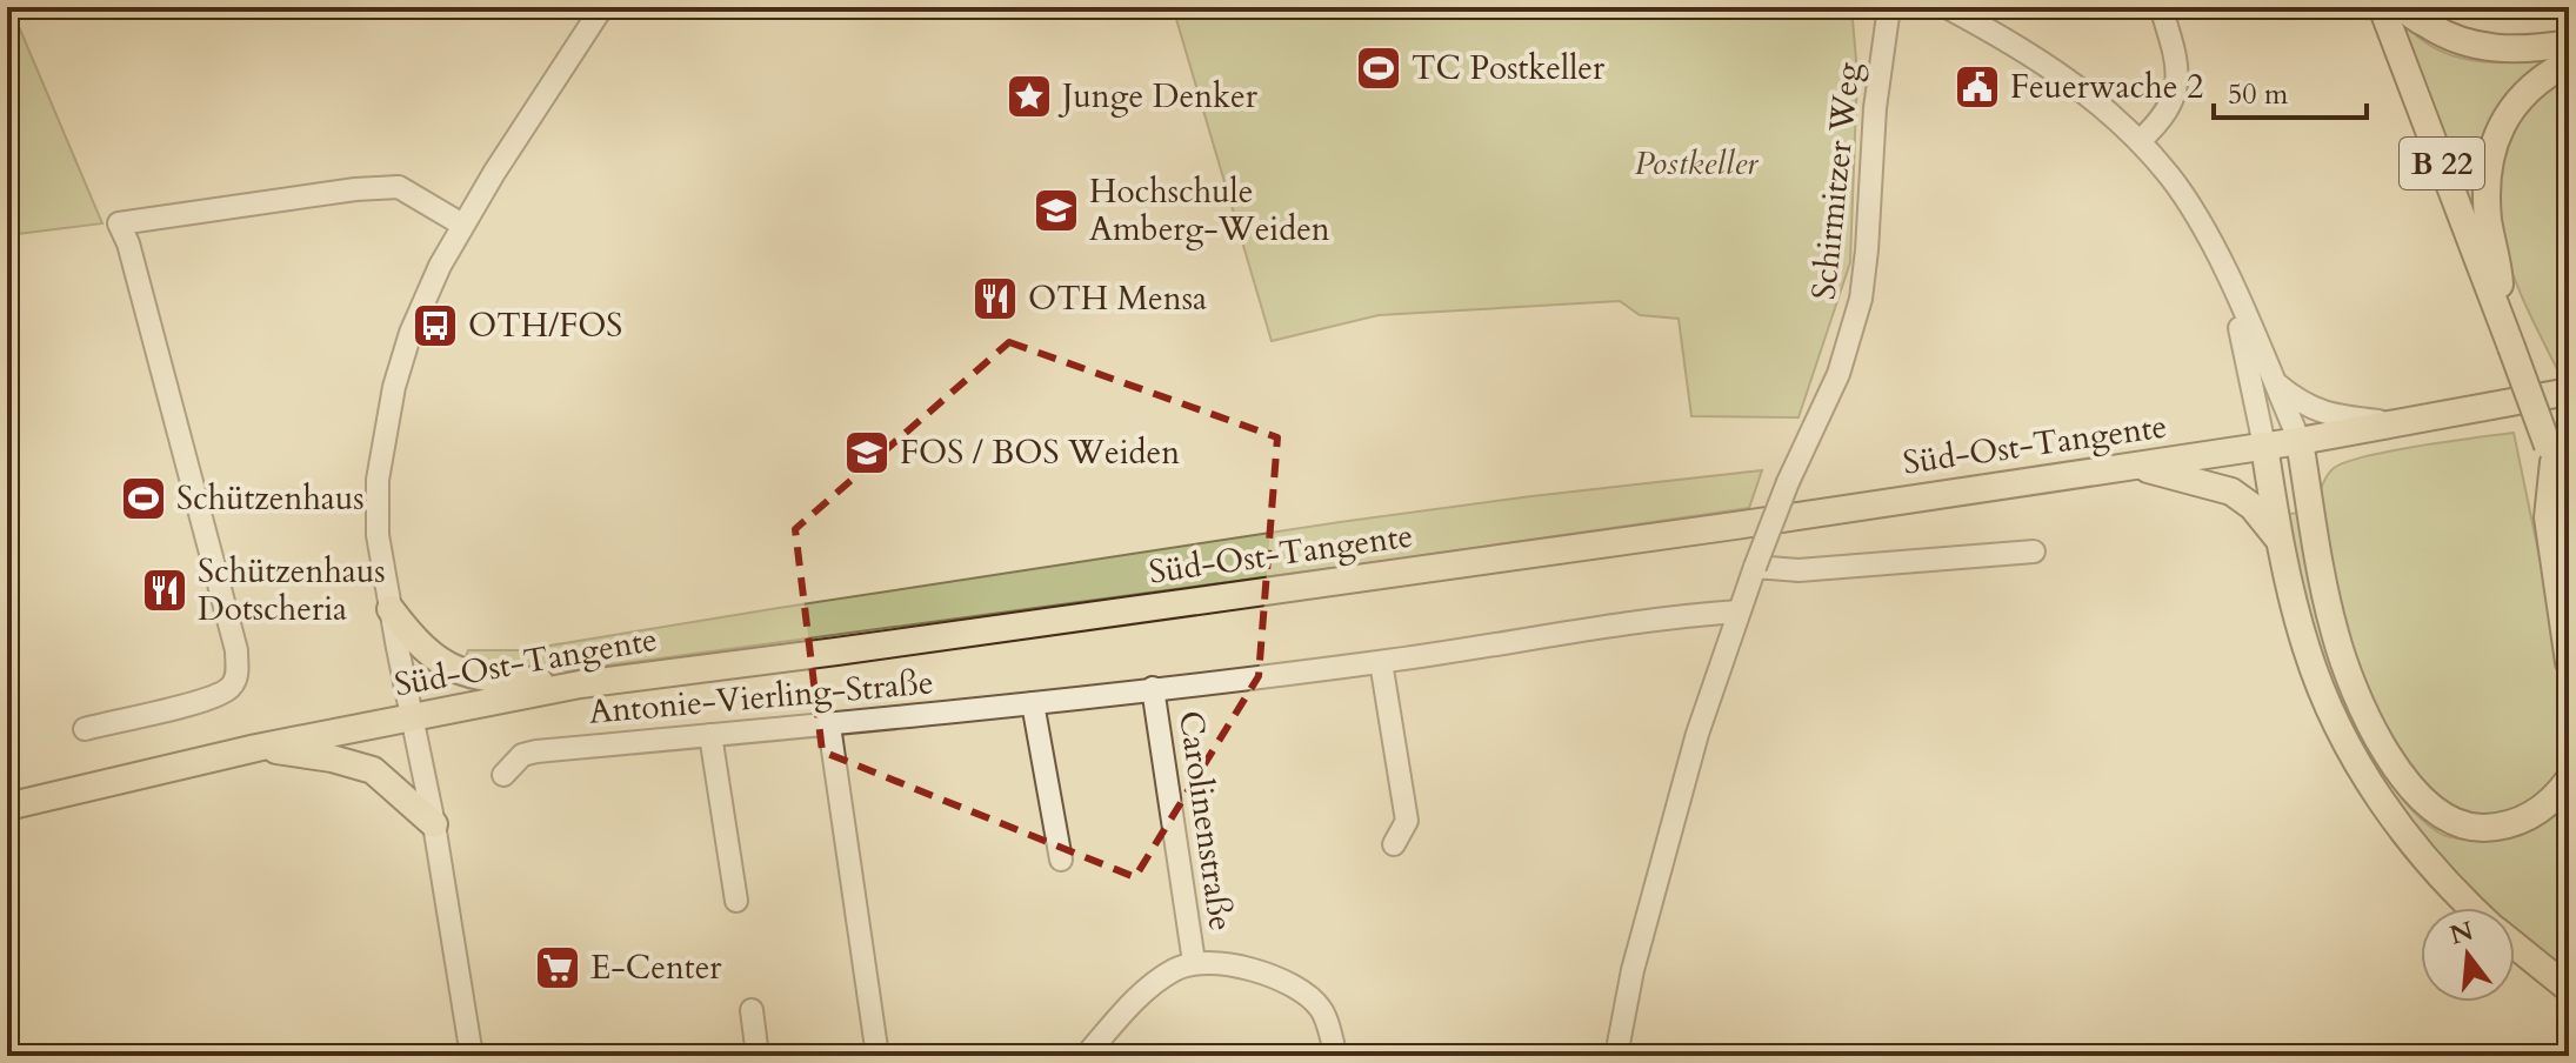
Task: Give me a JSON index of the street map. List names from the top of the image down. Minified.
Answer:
{"streets":{"main road":["B 22","Süd-Ost-Tangente"],"street":["Schirmitzer Weg","Antonie-Vierling-Straße","Carolinenstraße"]},"crossings":[["Schirmitzer Weg","Antonie-Vierling-Straße"],["Antonie-Vierling-Straße","Carolinenstraße"]],"parks":["Postkeller"],"places":{"sports":["TC Postkeller","Schützenhaus"],"public building":["Feuerwache 2"],"place":["Junge Denker"],"school or university":["Hochschule Amberg-Weiden","FOS / BOS Weiden"],"restaurant":["OTH Mensa","Schützenhaus Dotscheria"],"bus stop":["OTH/FOS"],"supermarket":["E-Center"]},"scale_bar":"50 m","north":"top"}
